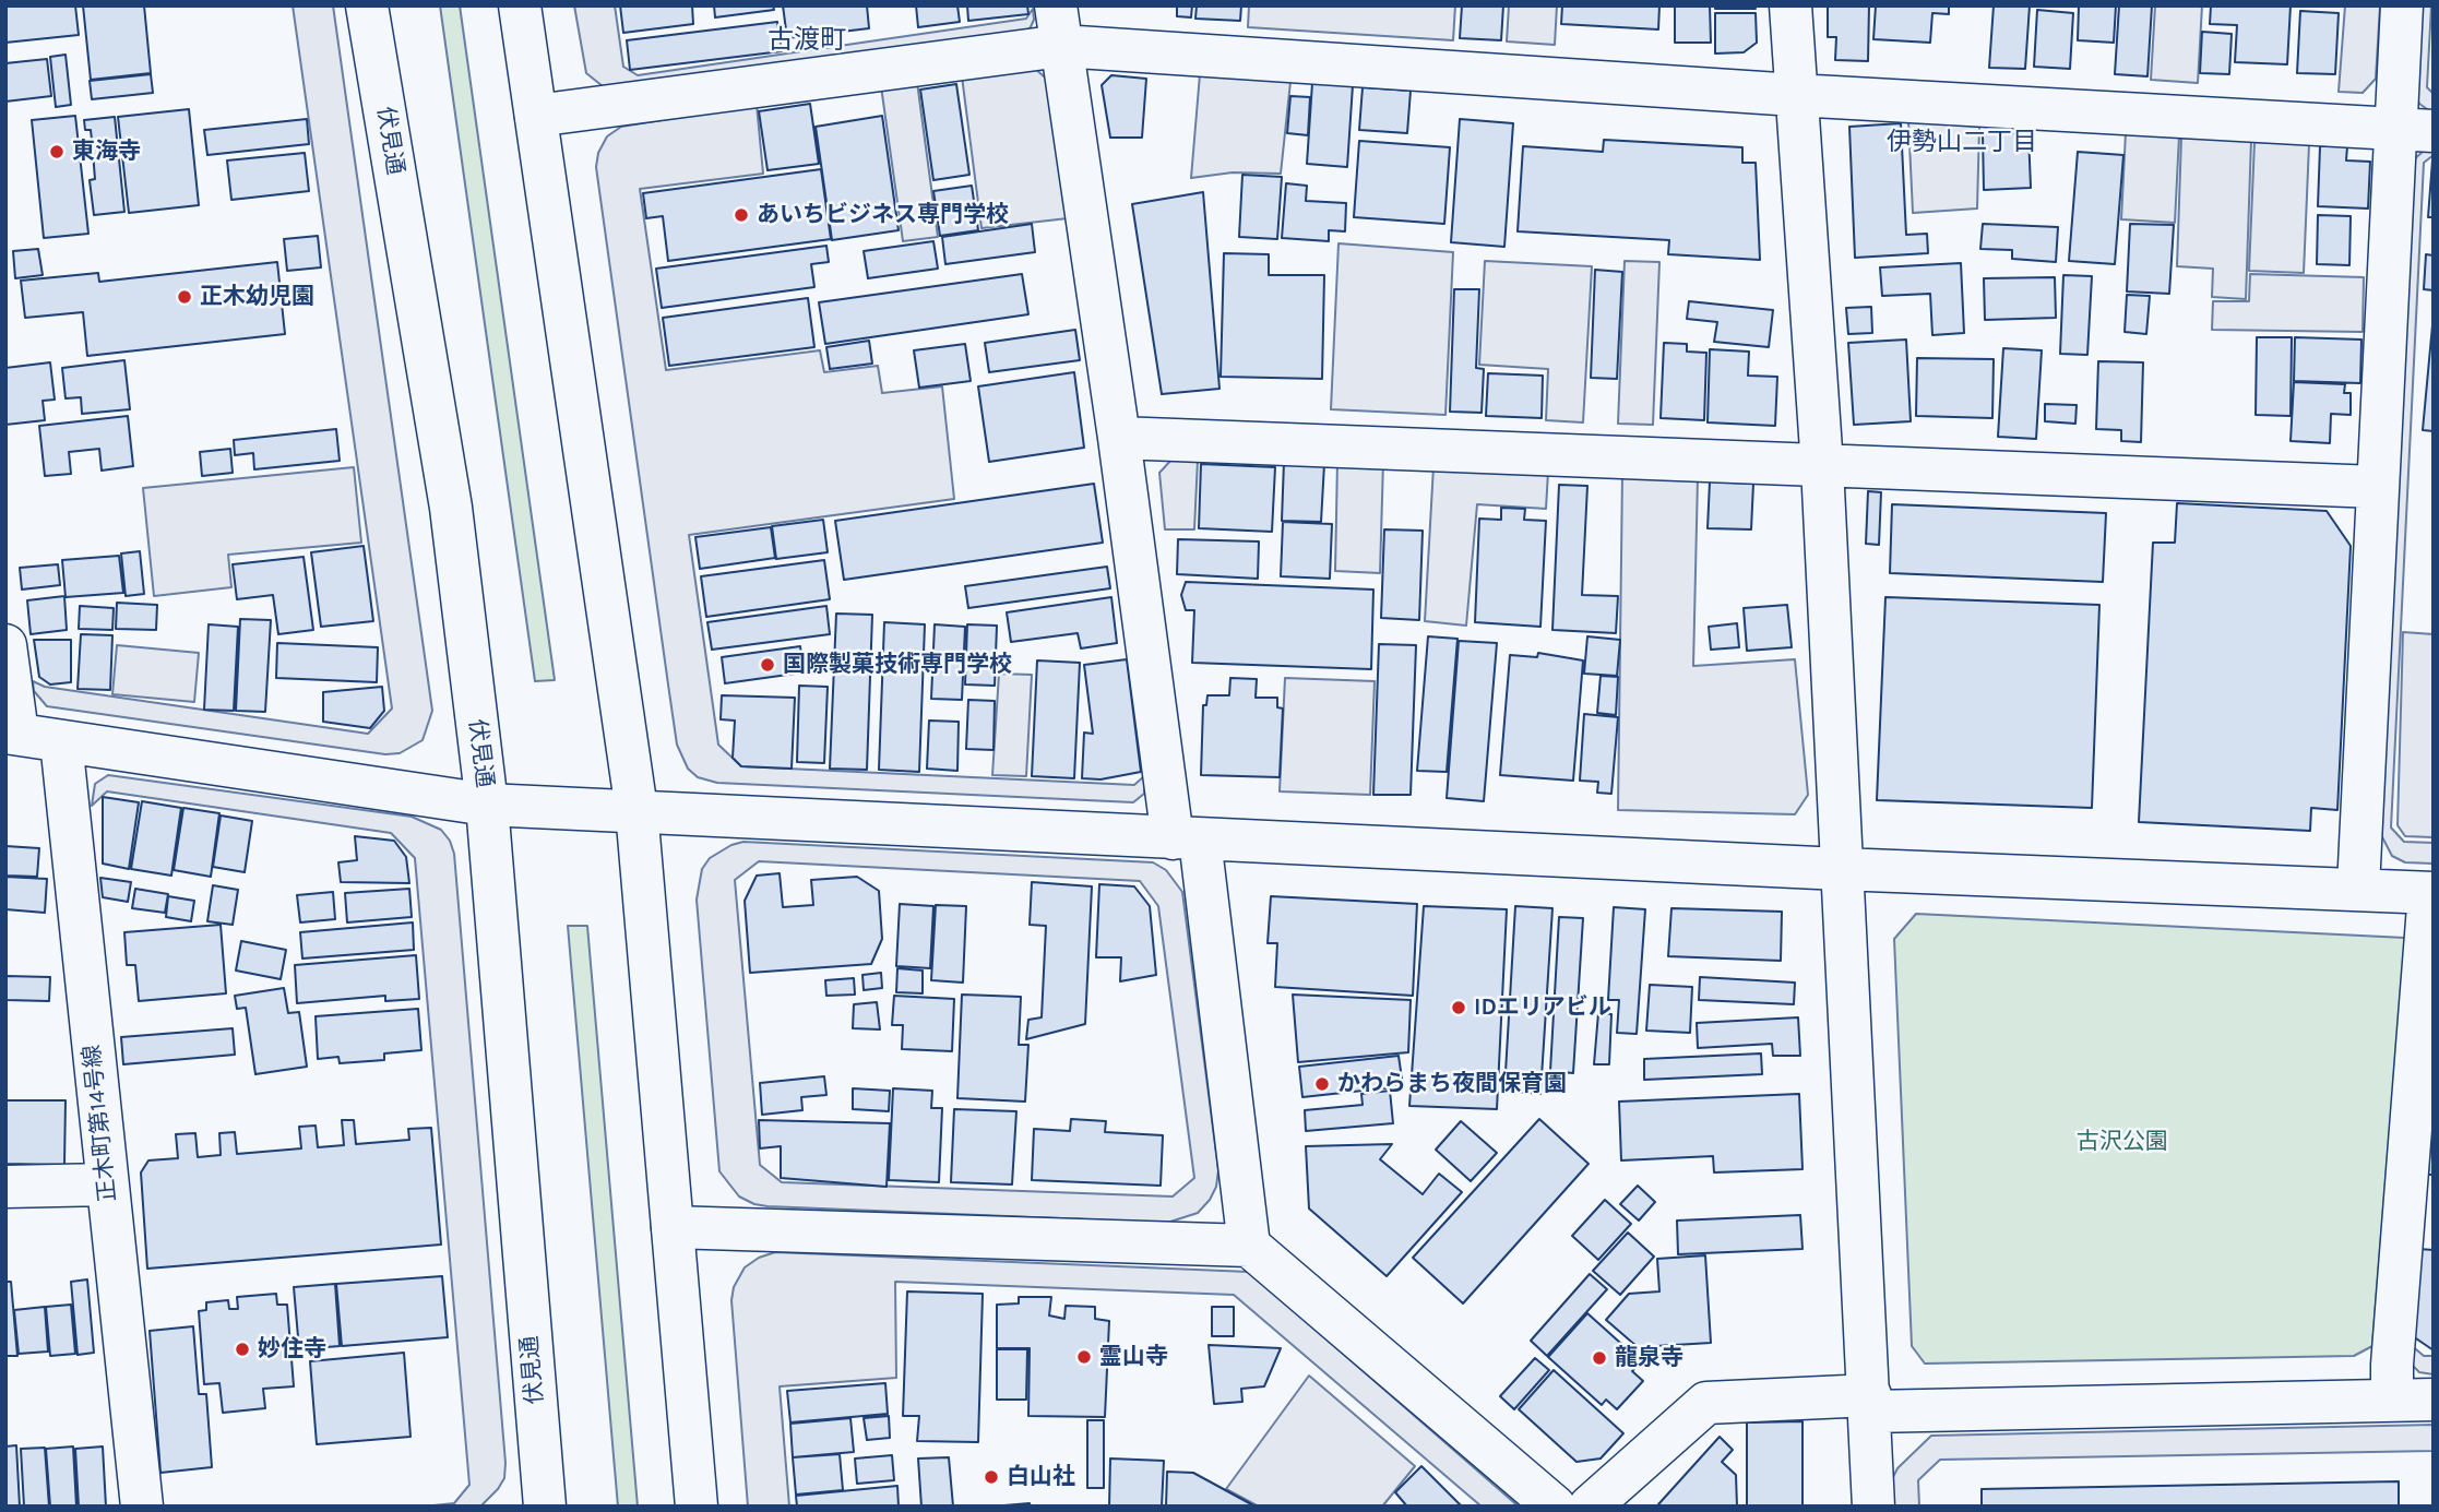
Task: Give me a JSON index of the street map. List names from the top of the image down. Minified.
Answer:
{"streets":{"main road":["伏見通","正木町第14号線"]},"districts":["古渡町","伊勢山二丁目"],"parks":["古沢公園"],"places":["東海寺","あいちビジネス専門学校","正木幼児園","国際製菓技術専門学校","IDエリアビル","かわらまち夜間保育園","妙住寺","霊山寺","龍泉寺","白山社"]}
